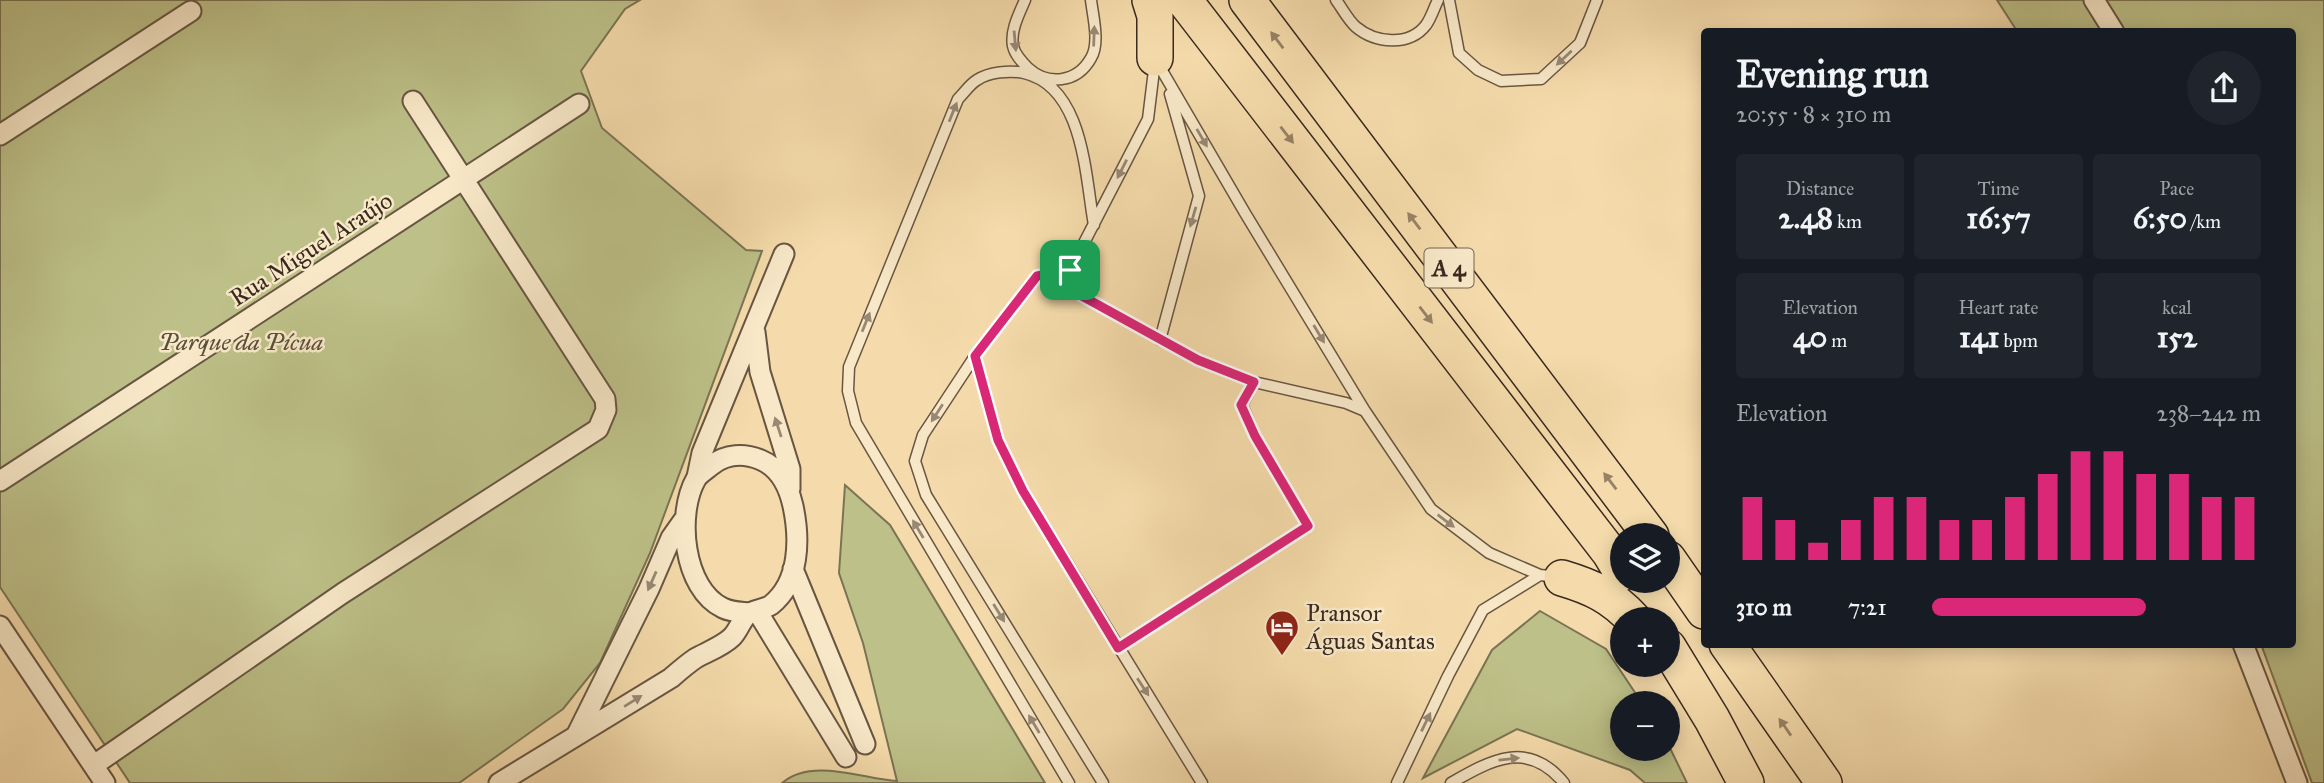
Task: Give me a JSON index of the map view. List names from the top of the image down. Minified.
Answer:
{"streets":{"highway":["A 4"],"street":["Rua Miguel Araújo"]},"parks":["Parque da Pícua"],"places":{"hotel":["Pransor Águas Santas"]},"page":{"heading":["Evening run","20:55 · 8 × 310 m"],"stats":[["Distance","2.48 km"],["Time","16:57"],["Pace","6:50 /km"],["Elevation","40 m"],["Heart rate","141 bpm"],["kcal","152"]],"chart":["Elevation","238–242 m"],"map_buttons":["+","−"],"list":[{"name":"310 m","note":"7:21"}]}}
